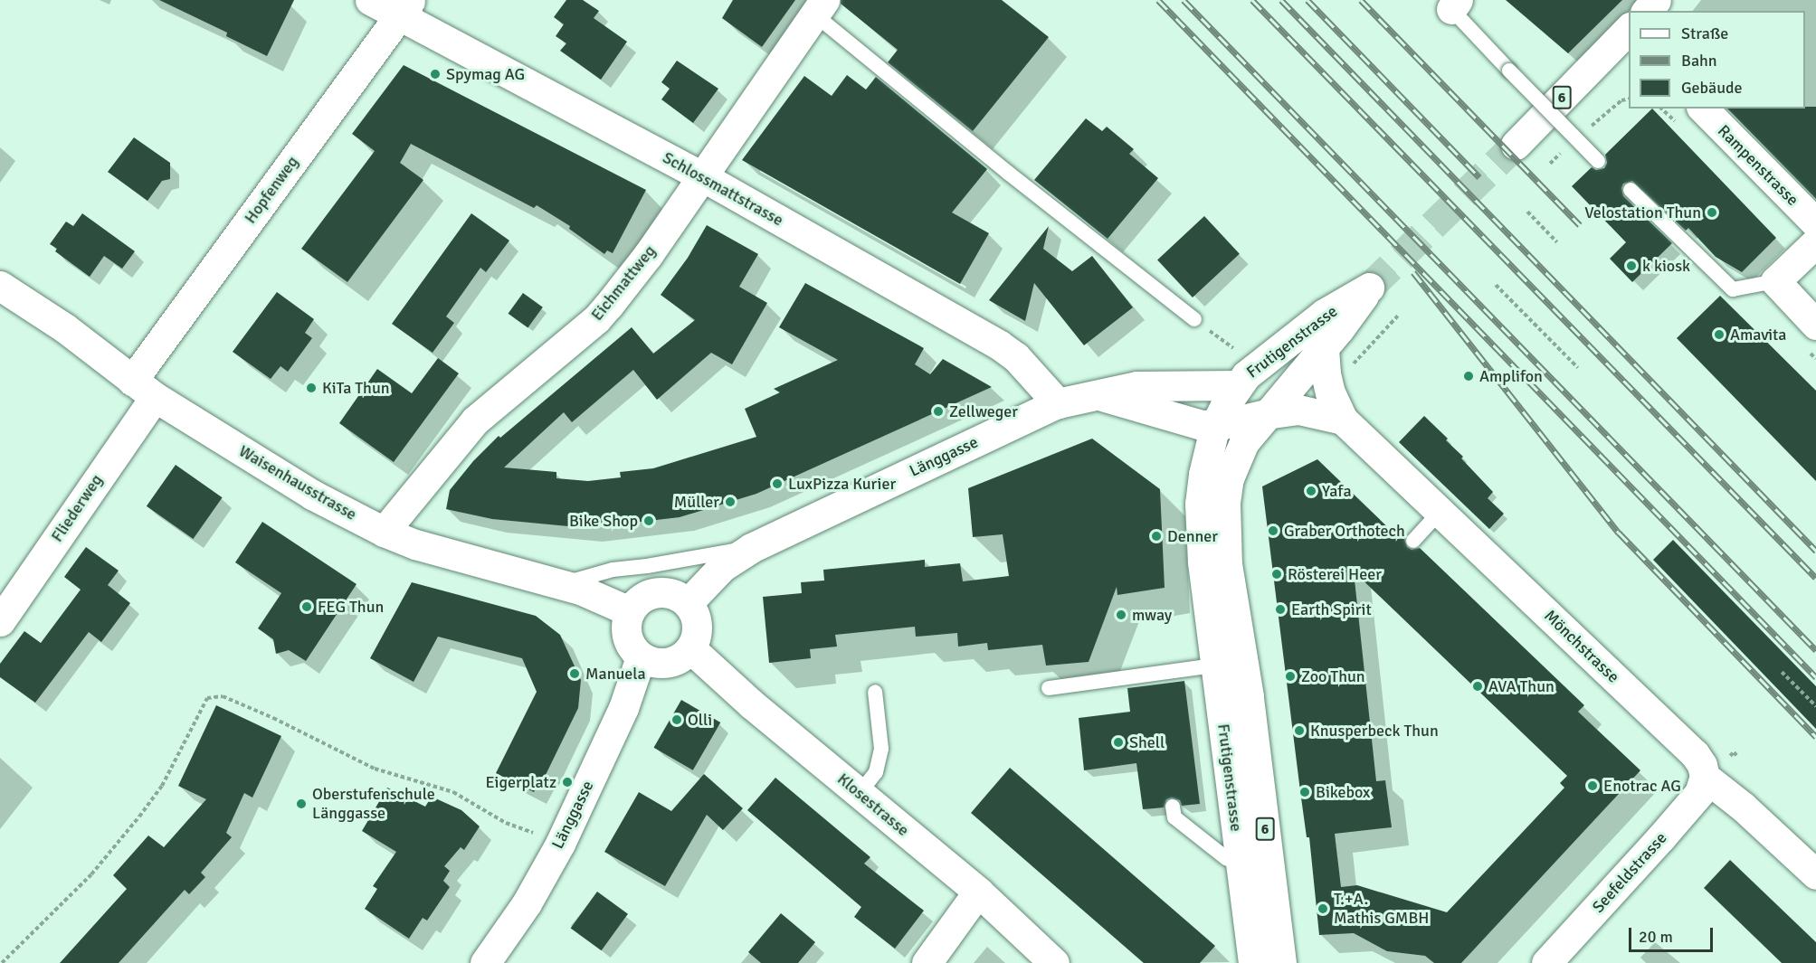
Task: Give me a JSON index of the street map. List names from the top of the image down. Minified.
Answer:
{"streets":{"street":["6","Rampenstrasse","Schlossmattstrasse","Hopfenweg","Eichmattweg","Frutigenstrasse","Länggasse","Waisenhausstrasse","Fliederweg","Mönchstrasse","Klosestrasse","Seefeldstrasse"]},"crossings":[["Schlossmattstrasse","Hopfenweg"],["Schlossmattstrasse","Eichmattweg"],["Schlossmattstrasse","Länggasse"],["Hopfenweg","Waisenhausstrasse"],["Hopfenweg","Fliederweg"],["Eichmattweg","Waisenhausstrasse"],["Frutigenstrasse","Länggasse"],["Frutigenstrasse","Mönchstrasse"],["Länggasse","Waisenhausstrasse"],["Länggasse","Mönchstrasse"],["Länggasse","Klosestrasse"],["Waisenhausstrasse","Fliederweg"],["Waisenhausstrasse","Klosestrasse"],["Mönchstrasse","Seefeldstrasse"]],"places":["Spymag AG","Velostation Thun","k kiosk","Amavita","Amplifon","KiTa Thun","Zellweger","LuxPizza Kurier","Yafa","Müller","Bike Shop","Graber Orthotech","Denner","Rösterei Heer","FEG Thun","Earth Spirit","mway","Manuela","Zoo Thun","AVA Thun","Olli","Knusperbeck Thun","Shell","Eigerplatz","Enotrac AG","Bikebox","Oberstufenschule Länggasse","T.+A. Mathis GMBH"],"legend":["Straße","Bahn","Gebäude"],"scale_bar":"20 m"}
